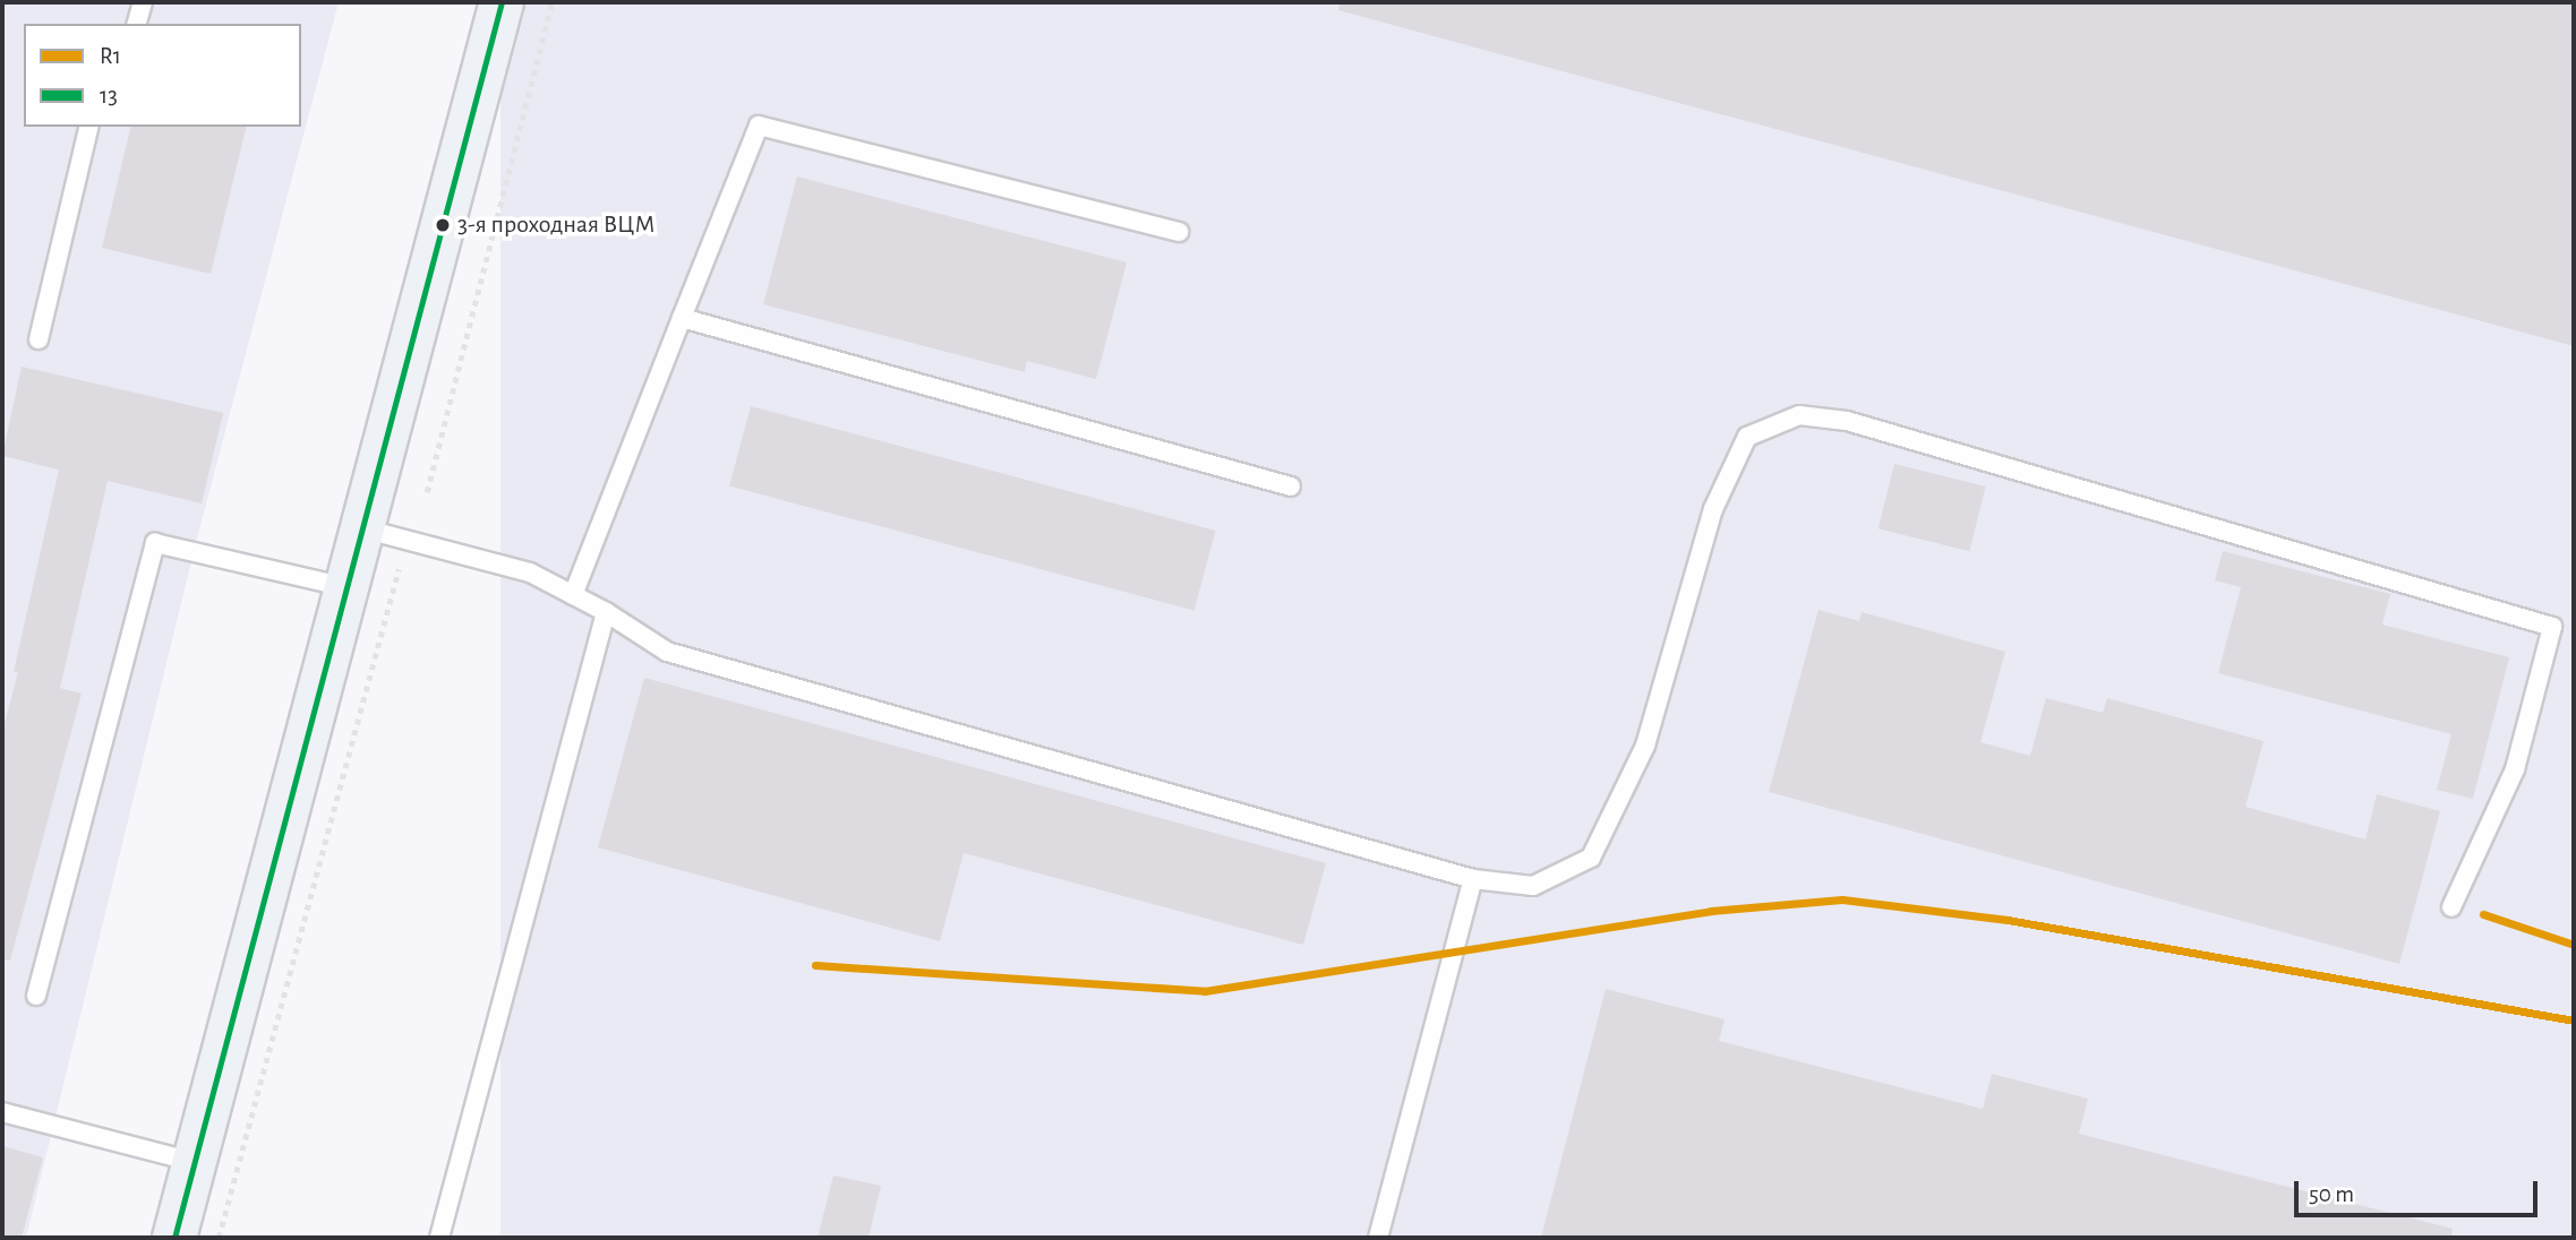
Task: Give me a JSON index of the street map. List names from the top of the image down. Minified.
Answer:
{"places":["3-я проходная ВЦМ"],"lines":["transit line 13","transit line R1"],"legend":["R1","13"],"scale_bar":"50 m"}
